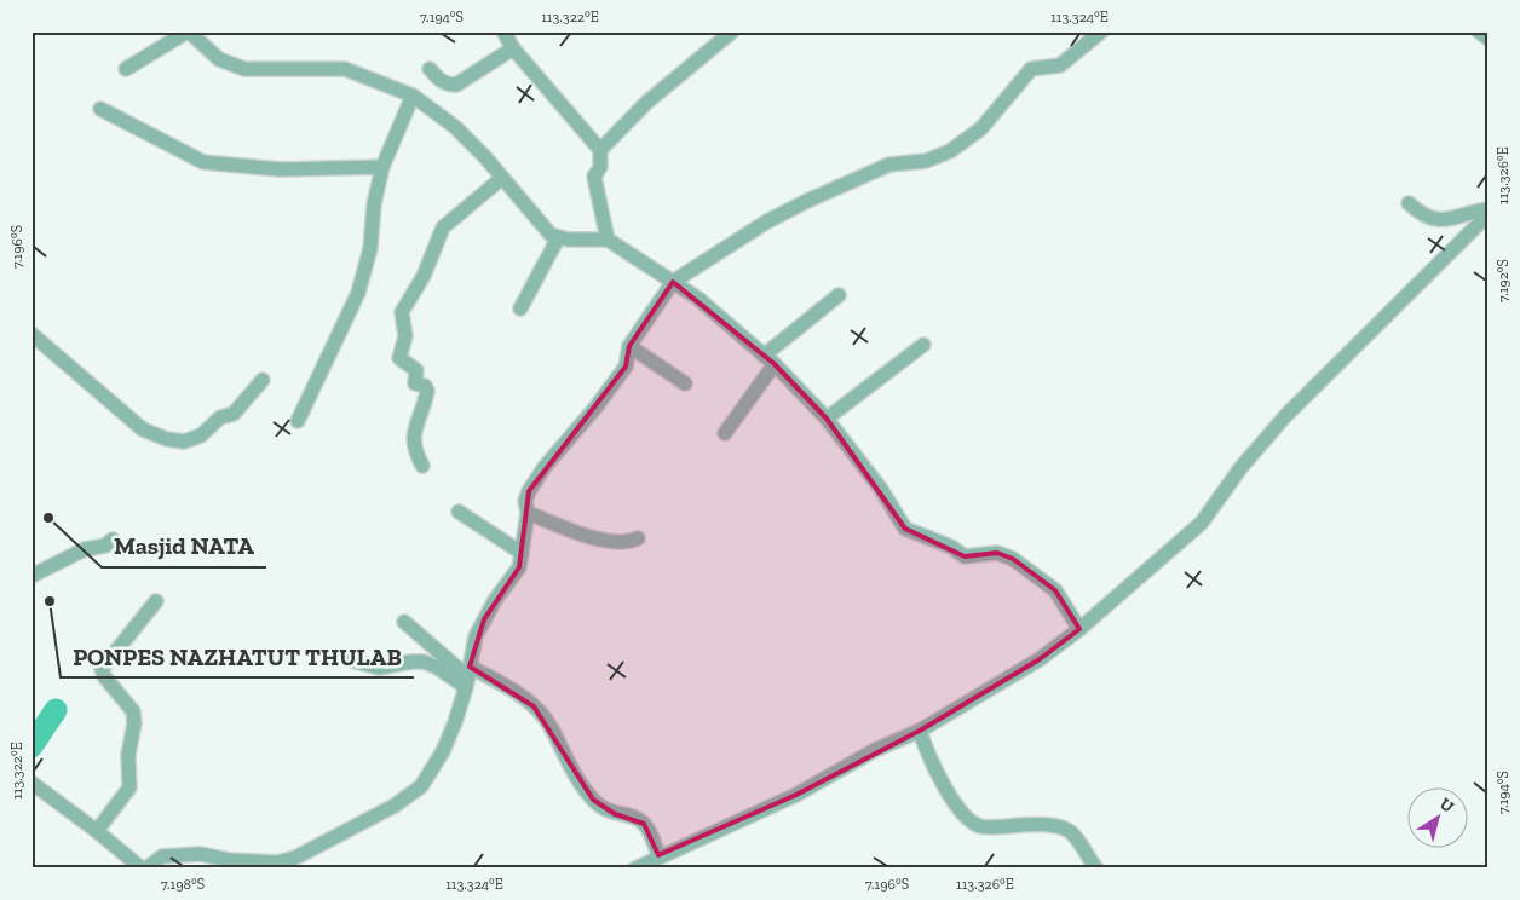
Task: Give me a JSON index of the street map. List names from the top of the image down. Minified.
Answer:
{"places":["Masjid NATA","PONPES NAZHATUT THULAB"],"north":"top right","coordinates":["7.194°S","113.322°E","113.324°E","113.326°E","7.196°S","7.192°S","7.198°S"]}
